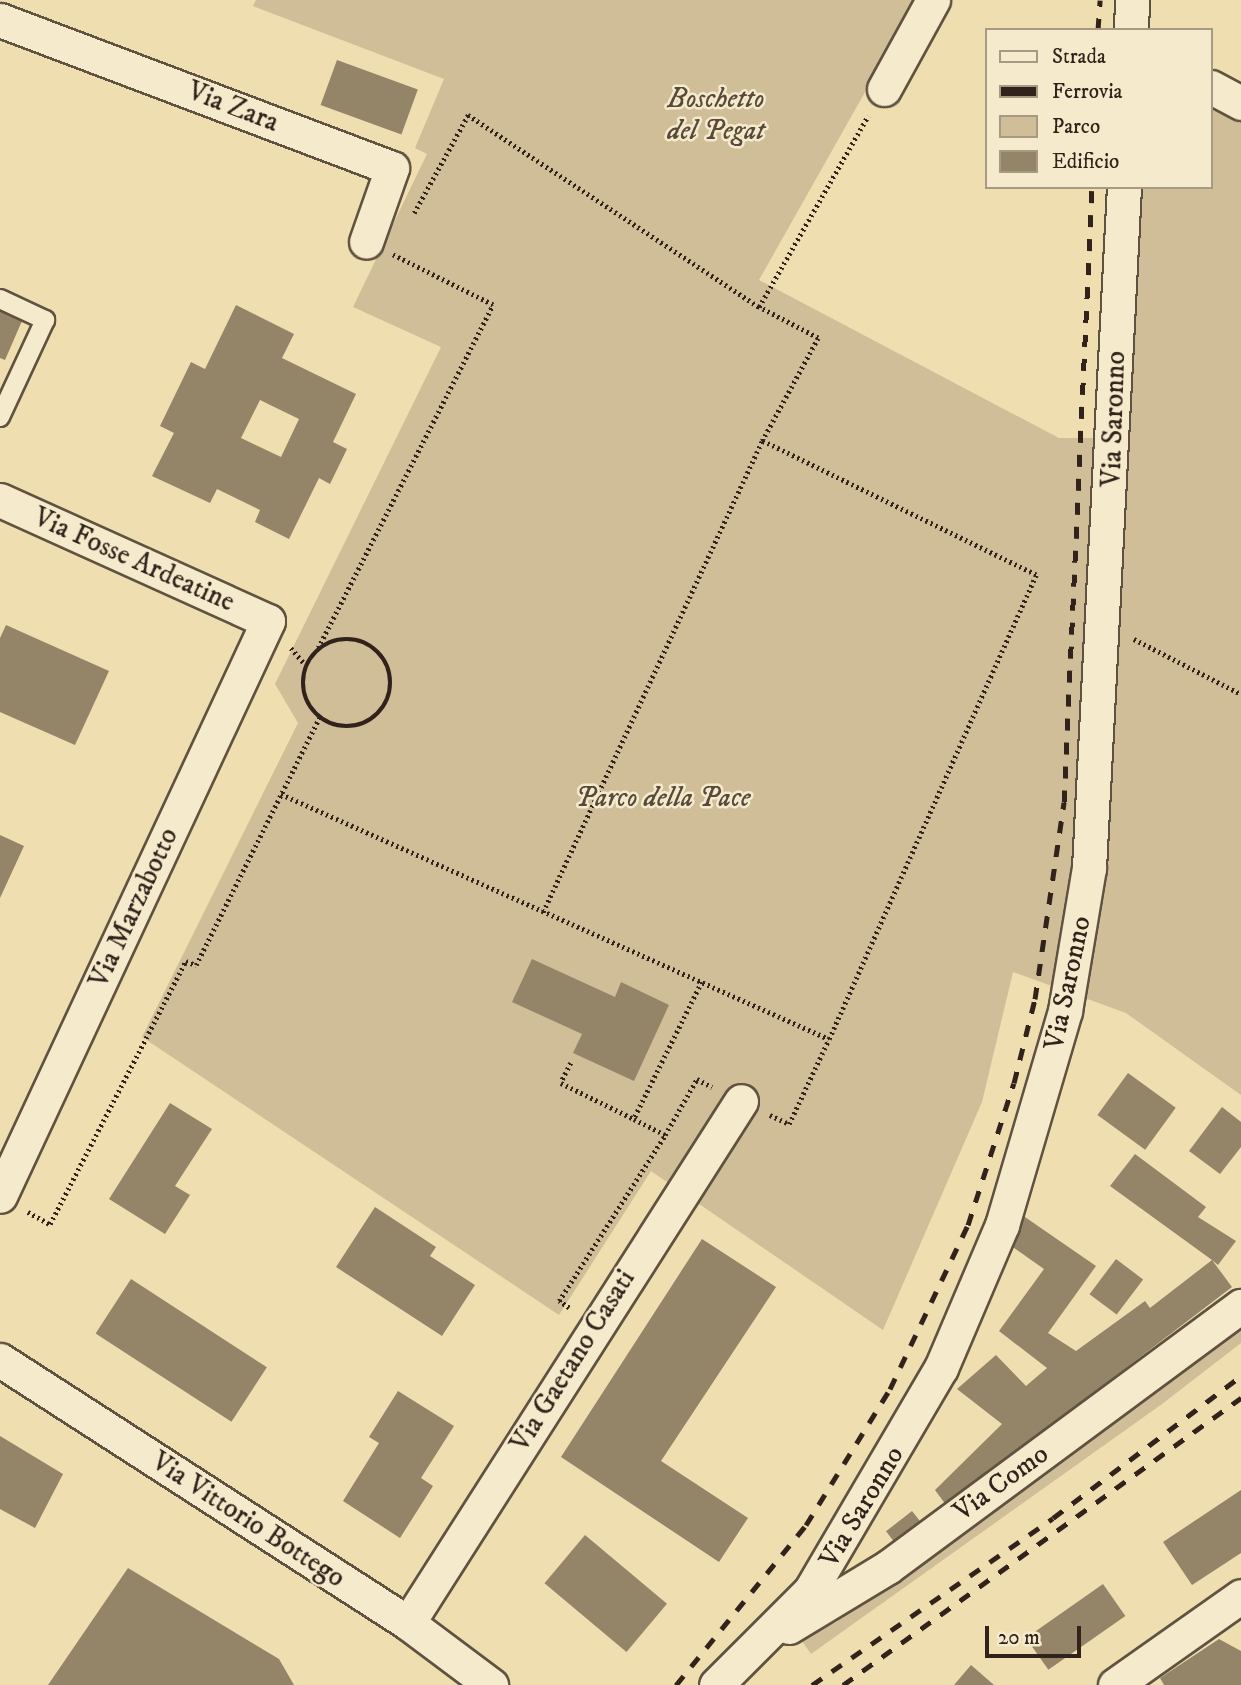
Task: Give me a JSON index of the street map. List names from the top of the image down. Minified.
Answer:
{"streets":{"street":["Via Zara","Via Saronno","Via Fosse Ardeatine","Via Marzabotto","Via Gaetano Casati","Via Como","Via Vittorio Bottego"]},"crossings":[["Via Saronno","Via Como"],["Via Fosse Ardeatine","Via Marzabotto"],["Via Gaetano Casati","Via Vittorio Bottego"]],"parks":["Boschetto del Pegat","Parco della Pace"],"legend":["Strada","Ferrovia","Parco","Edificio"],"scale_bar":"20 m"}
